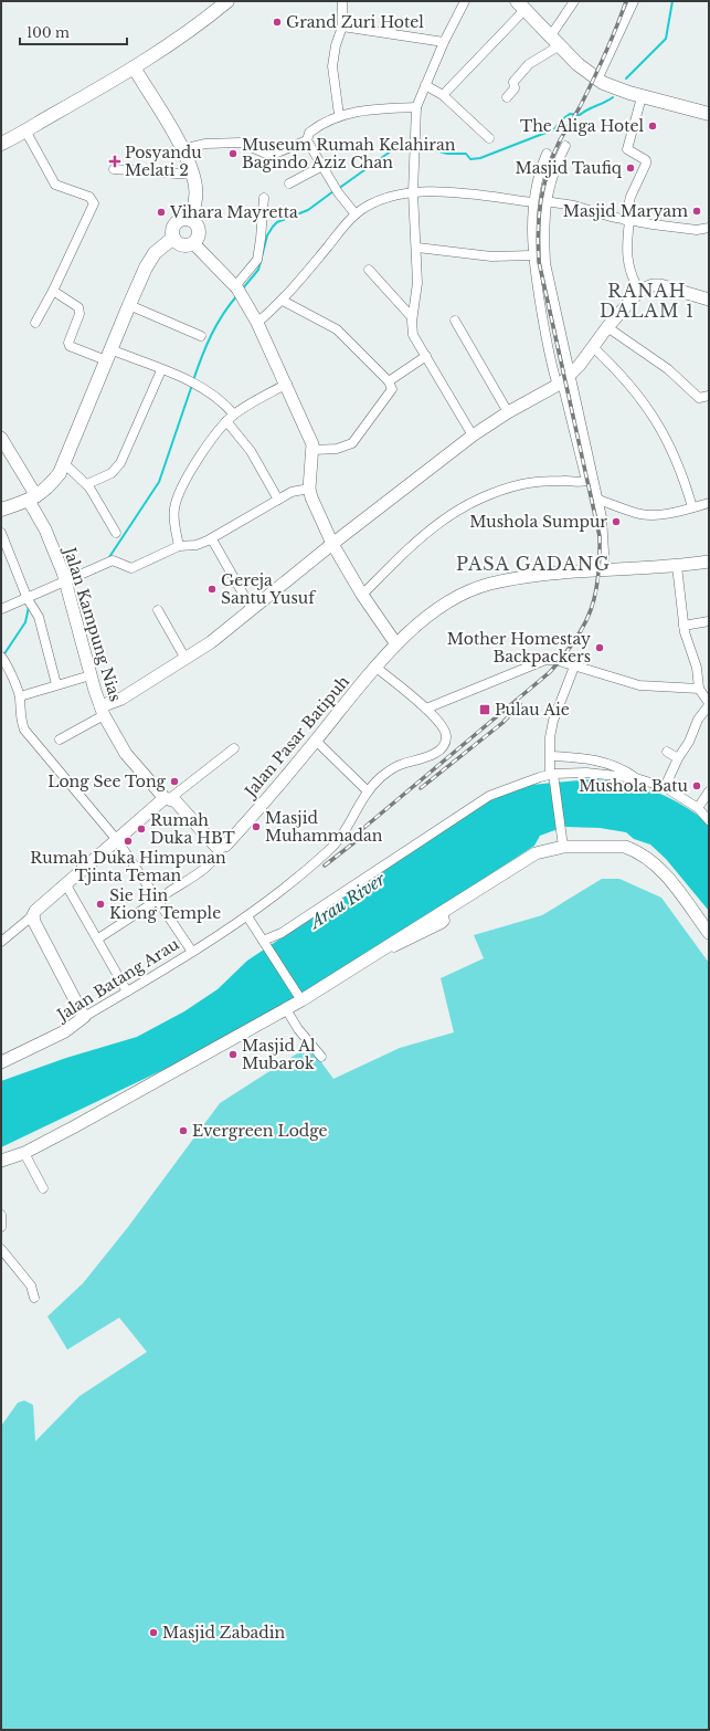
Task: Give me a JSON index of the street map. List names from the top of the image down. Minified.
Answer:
{"streets":{"main road":["Jalan Kampung Nias","Jalan Pasar Batipuh","Jalan Batang Arau"]},"crossings":[["Jalan Kampung Nias","Jalan Pasar Batipuh"]],"districts":["RANAH DALAM 1","PASA GADANG"],"water":["Arau River"],"places":{"other":["Grand Zuri Hotel","The Aliga Hotel","Museum Rumah Kelahiran Bagindo Aziz Chan","Masjid Taufiq","Masjid Maryam","Vihara Mayretta","Mushola Sumpur","Gereja Santu Yusuf","Mother Homestay Backpackers","Long See Tong","Mushola Batu","Masjid Muhammadan","Rumah Duka HBT","Rumah Duka Himpunan Tjinta Teman","Sie Hin Kiong Temple","Masjid Al Mubarok","Evergreen Lodge","Masjid Zabadin"],"health":["Posyandu Melati 2"],"transit":["Pulau Aie"]},"scale_bar":"100 m"}
